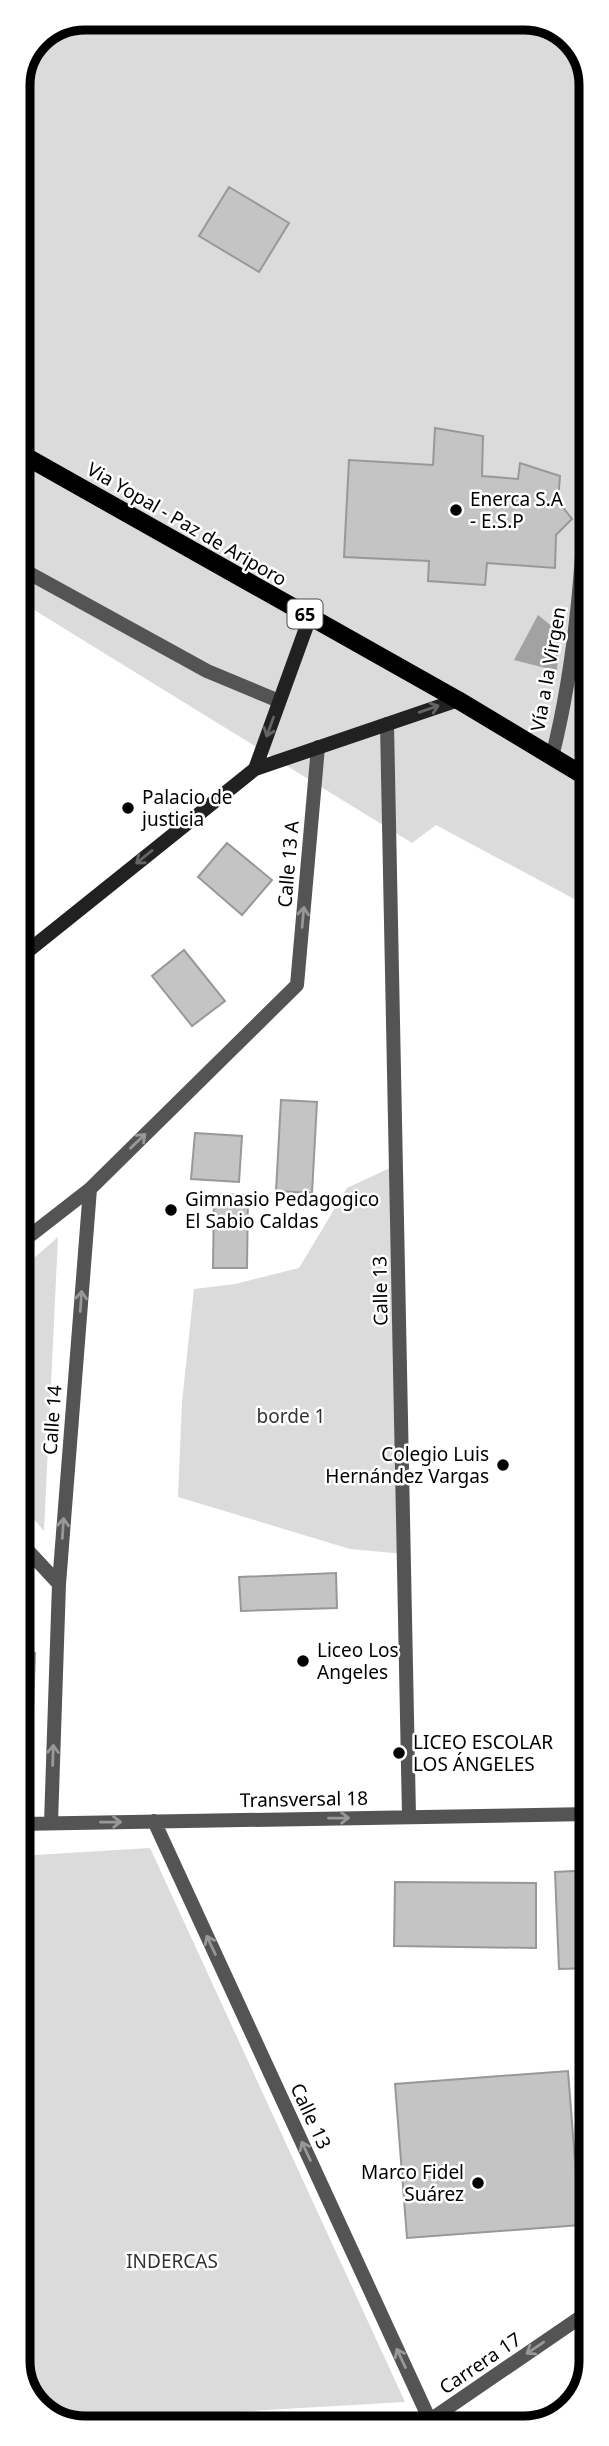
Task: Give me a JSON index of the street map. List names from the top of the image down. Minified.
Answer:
{"streets":{"main road":["Via Yopal - Paz de Ariporo","65"],"street":["Vía a la Virgen","Calle 13 A","Calle 13","Calle 14","Transversal 18","Carrera 17"]},"crossings":[["Via Yopal - Paz de Ariporo","Vía a la Virgen"],["Calle 13 A","Calle 14"],["Calle 13","Transversal 18"],["Calle 14","Transversal 18"]],"one_way":["Calle 13 A","Calle 13","Calle 14","Transversal 18","Carrera 17"],"parks":["borde 1","INDERCAS"],"places":["Enerca S.A - E.S.P","Palacio de justicia","Gimnasio Pedagogico El Sabio Caldas","Colegio Luis Hernández Vargas","Liceo Los Angeles","LICEO ESCOLAR LOS ÁNGELES","Marco Fidel Suárez"]}
